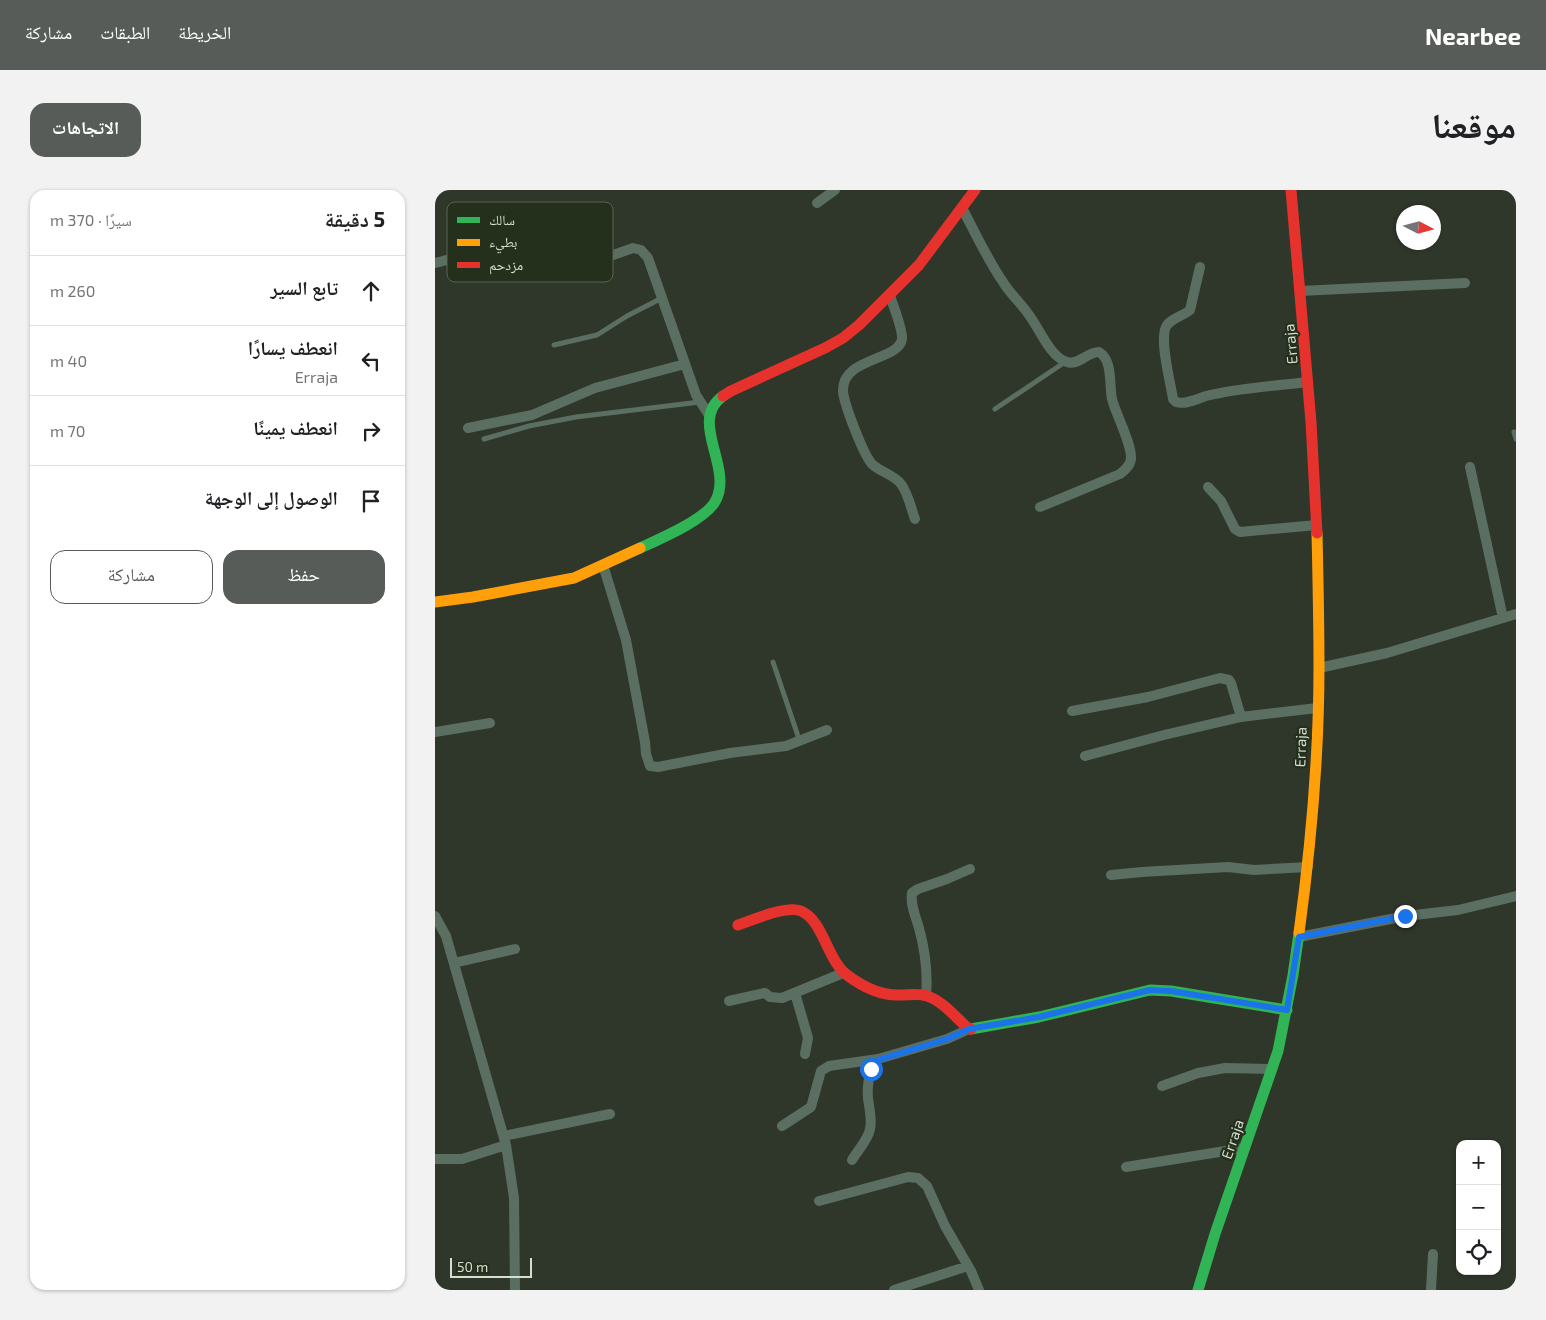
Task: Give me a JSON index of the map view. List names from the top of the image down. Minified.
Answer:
{"streets":{"street":["Erraja"]},"legend":["سالك","بطيء","مزدحم"],"scale_bar":"50 m","north":"right","page":{"header":"Nearbee","nav":["الخريطة","الطبقات","مشاركة"],"title":"موقعنا","buttons":["الاتجاهات",["حفظ","مشاركة"]],"heading":["5 دقيقة","سيرًا · 370 m"],"list":[["تابع السير","260 m"],["انعطف يسارًا","Erraja","40 m"],["انعطف يمينًا","70 m"],"الوصول إلى الوجهة"],"map_buttons":["+","−"],"scale":"50 m"}}
